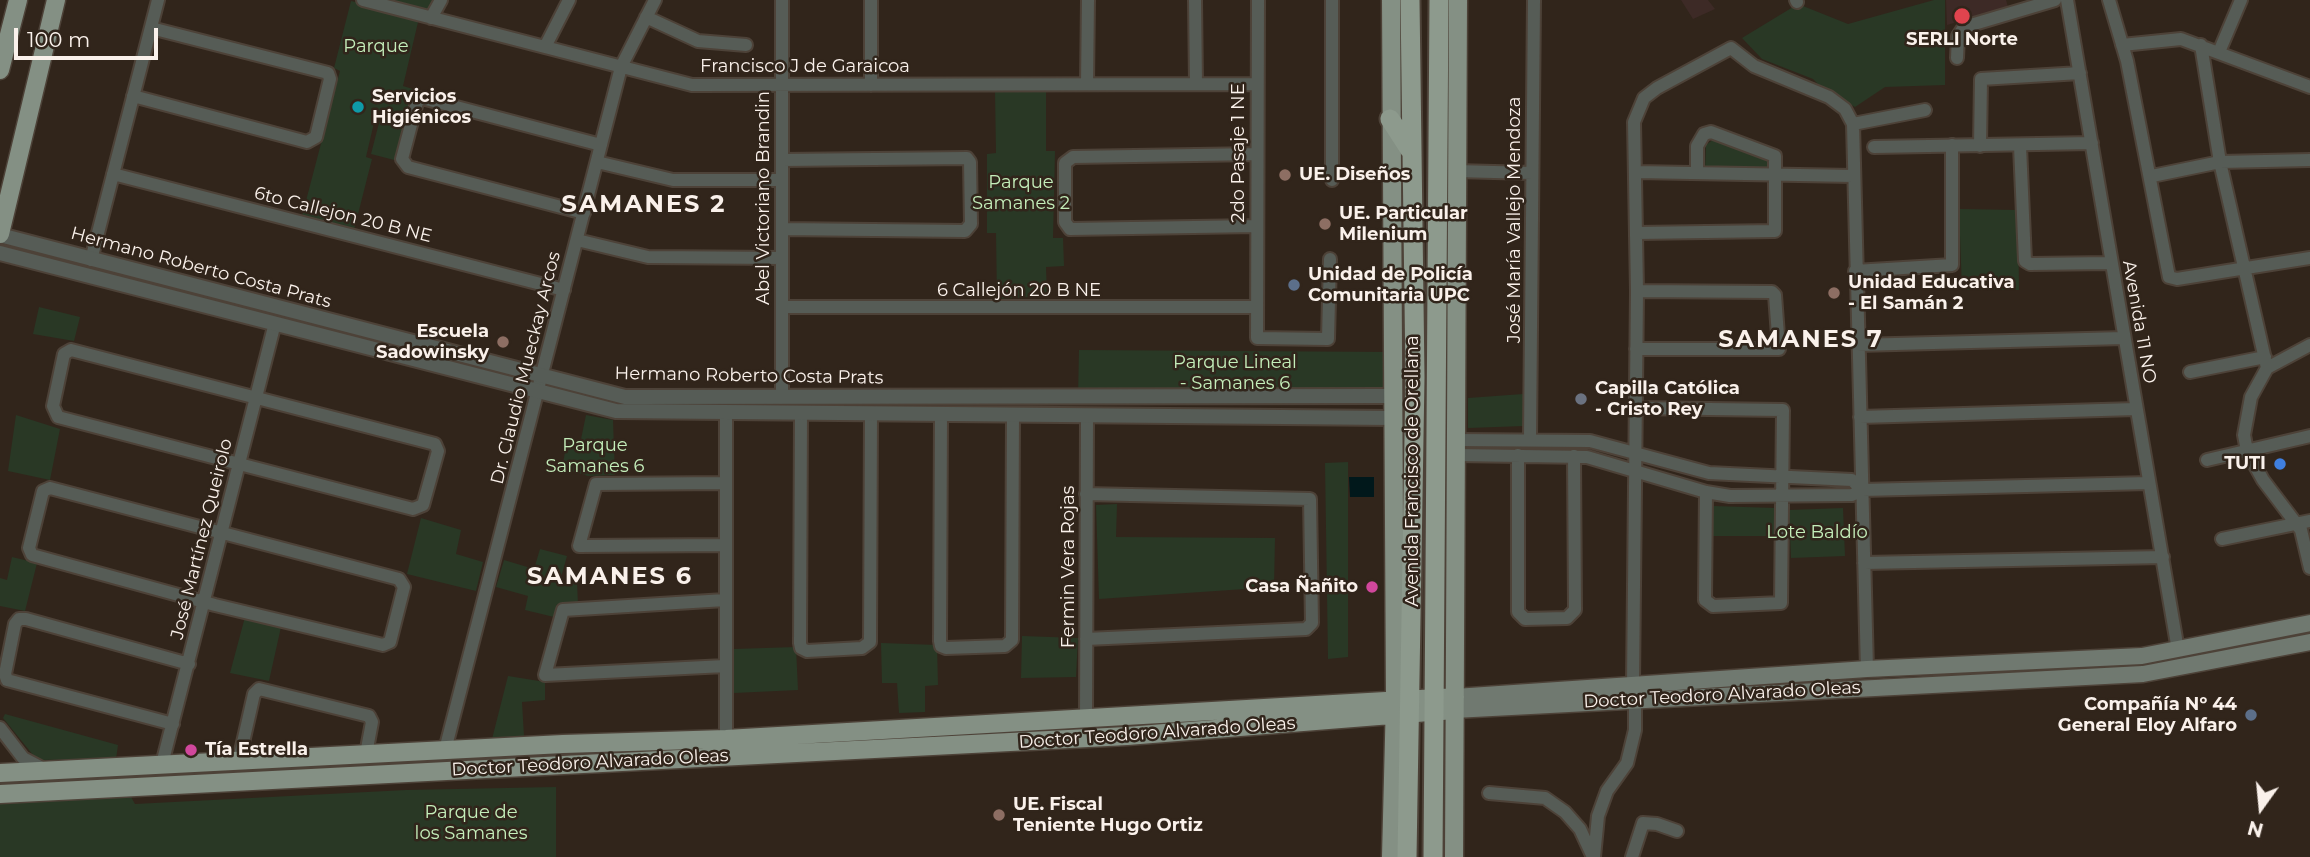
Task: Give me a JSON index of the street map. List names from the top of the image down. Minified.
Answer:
{"streets":{"highway":["Avenida Francisco de Orellana"],"main road":["Doctor Teodoro Alvarado Oleas"],"street":["Francisco J de Garaicoa","2do Pasaje 1 NE","Abel Victoriano Brandin","6to Callejon 20 B NE","José María Vallejo Mendoza","Hermano Roberto Costa Prats","6 Callejón 20 B NE","Avenida 11 NO","Dr. Claudio Mueckay Arcos","José Martínez Queirolo","Fermin Vera Rojas"]},"crossings":[["Francisco J de Garaicoa","2do Pasaje 1 NE"],["Francisco J de Garaicoa","Abel Victoriano Brandin"],["Francisco J de Garaicoa","Dr. Claudio Mueckay Arcos"],["2do Pasaje 1 NE","6 Callejón 20 B NE"],["Abel Victoriano Brandin","Hermano Roberto Costa Prats"],["Abel Victoriano Brandin","6 Callejón 20 B NE"],["6to Callejon 20 B NE","Dr. Claudio Mueckay Arcos"],["Hermano Roberto Costa Prats","Dr. Claudio Mueckay Arcos"],["Hermano Roberto Costa Prats","Avenida Francisco de Orellana"],["Hermano Roberto Costa Prats","José Martínez Queirolo"],["Hermano Roberto Costa Prats","Fermin Vera Rojas"],["Avenida 11 NO","Doctor Teodoro Alvarado Oleas"],["Dr. Claudio Mueckay Arcos","Doctor Teodoro Alvarado Oleas"],["Avenida Francisco de Orellana","Doctor Teodoro Alvarado Oleas"],["José Martínez Queirolo","Doctor Teodoro Alvarado Oleas"],["Fermin Vera Rojas","Doctor Teodoro Alvarado Oleas"]],"districts":["SAMANES 2","SAMANES 7","SAMANES 6"],"parks":["Parque","Parque Samanes 2","Parque Lineal - Samanes 6","Parque Samanes 6","Lote Baldío","Parque de los Samanes"],"places":["SERLI Norte","Servicios Higiénicos","UE. Diseños","UE. Particular Milenium","Unidad de Policía Comunitaria UPC","Unidad Educativa - El Samán 2","Escuela Sadowinsky","Capilla Católica - Cristo Rey","TUTI","Casa Ñañito","Compañía Nº 44 General Eloy Alfaro","Tía Estrella","UE. Fiscal Teniente Hugo Ortiz"],"scale_bar":"100 m","north":"bottom"}
